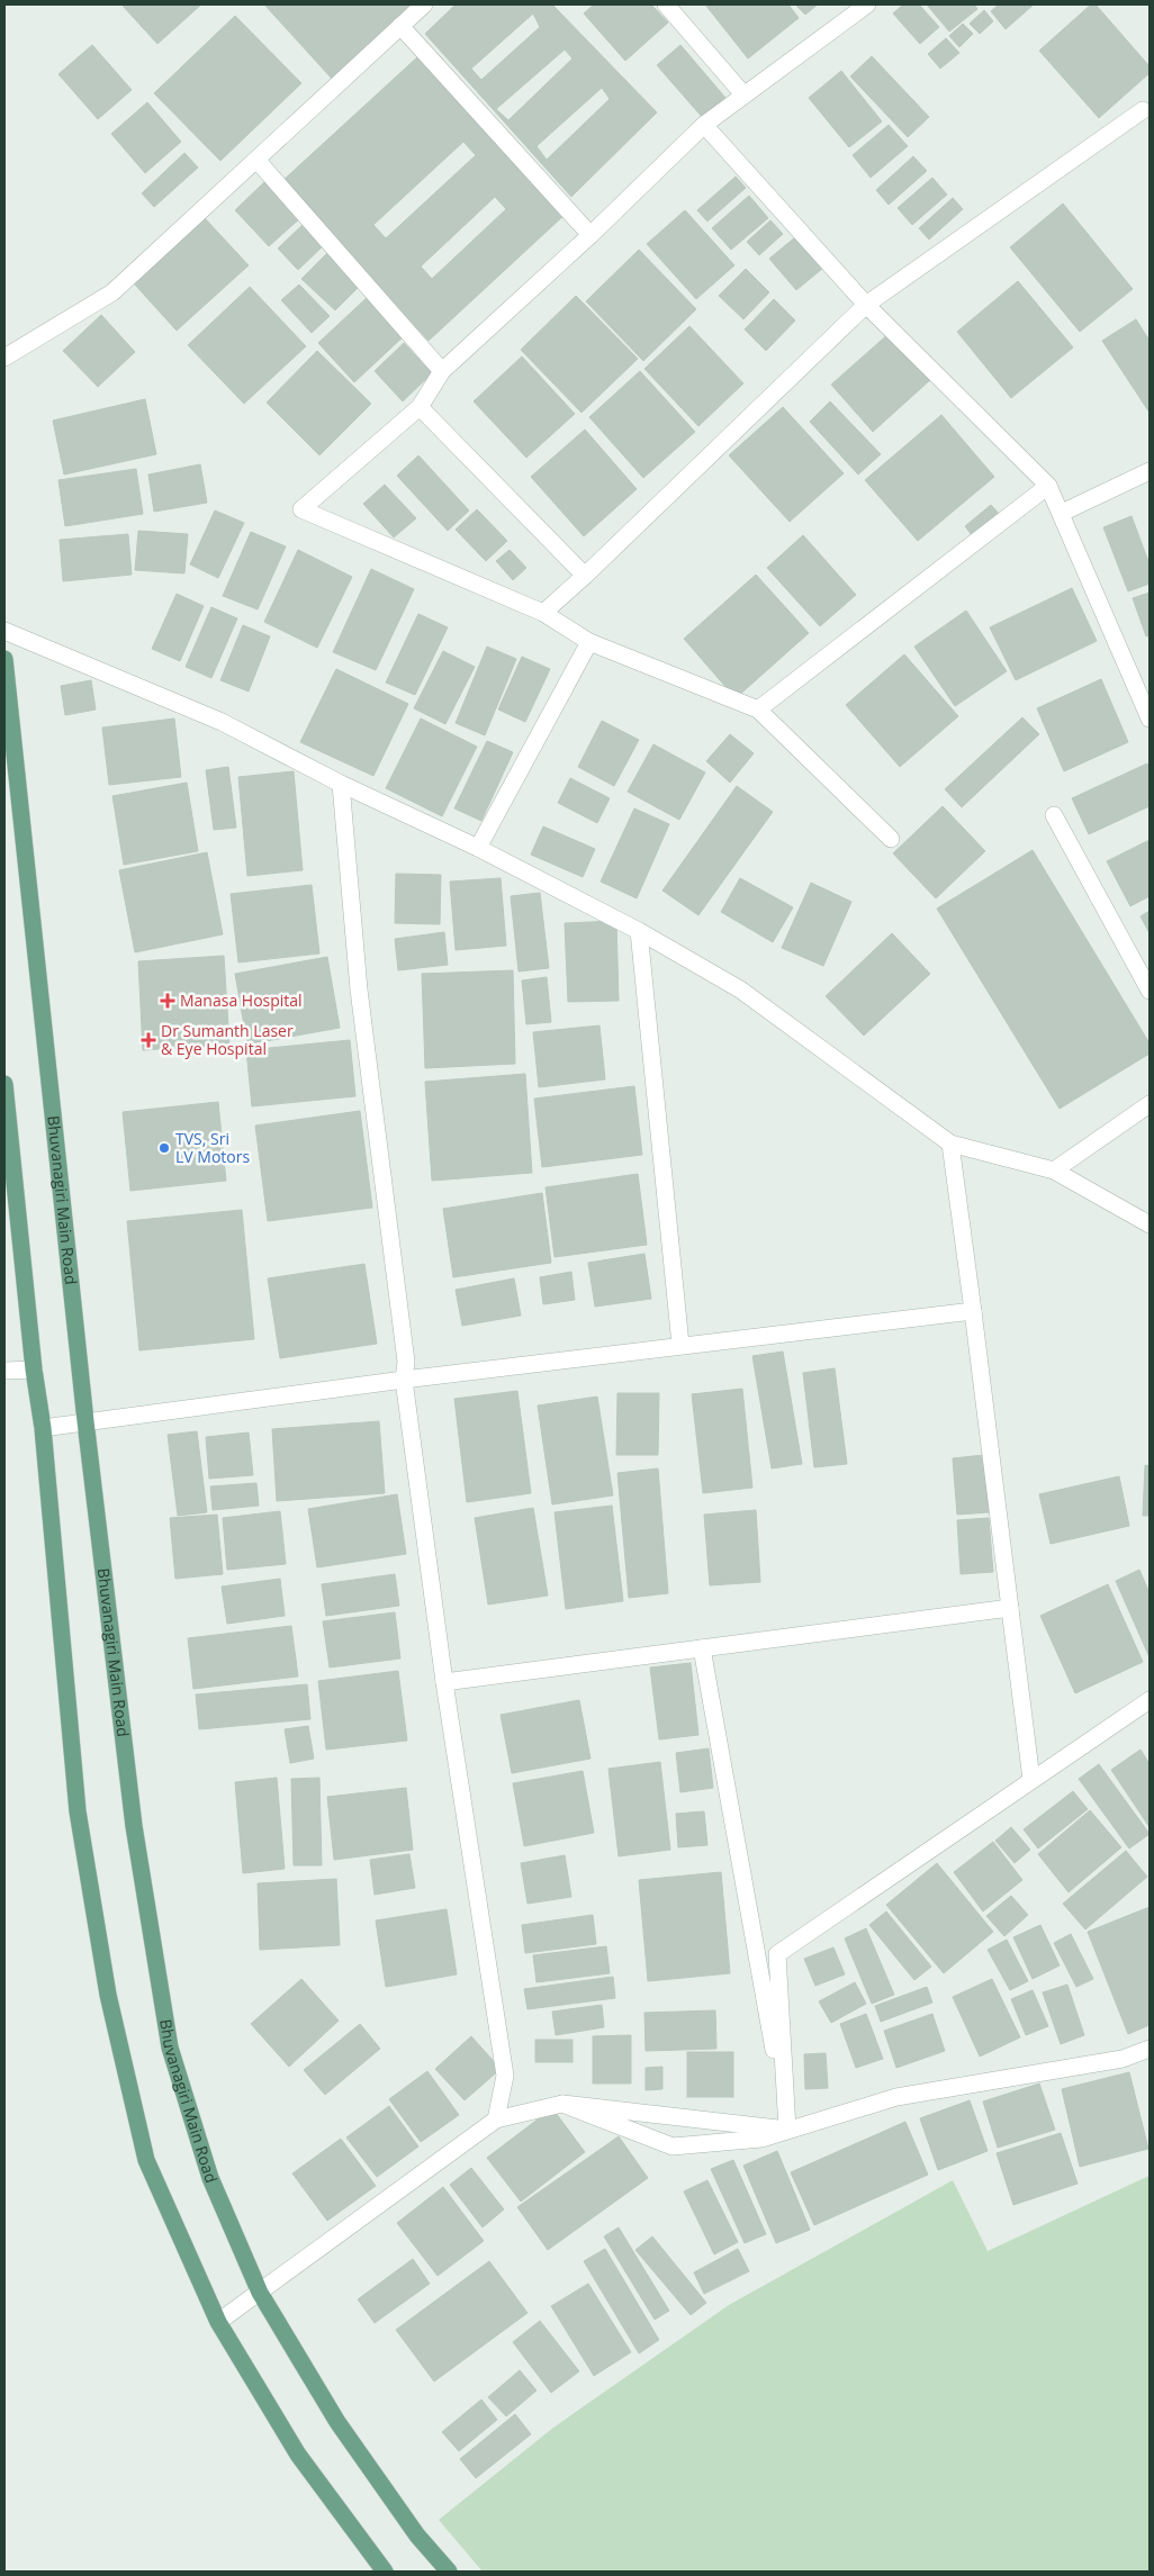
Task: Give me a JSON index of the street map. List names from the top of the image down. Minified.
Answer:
{"streets":{"main road":["Bhuvanagiri Main Road"]},"places":{"health":["Manasa Hospital","Dr Sumanth Laser & Eye Hospital"],"other":["TVS, Sri LV Motors"]}}
